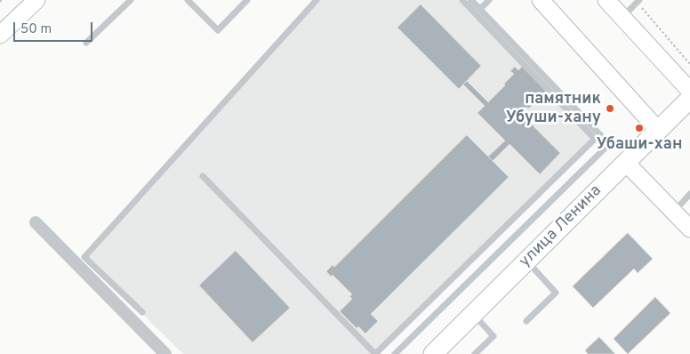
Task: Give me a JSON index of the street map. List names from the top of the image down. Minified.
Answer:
{"streets":{"main road":["улица Ленина"]},"places":["памятник Убуши-хану","Убаши-хан"],"scale_bar":"50 m"}
